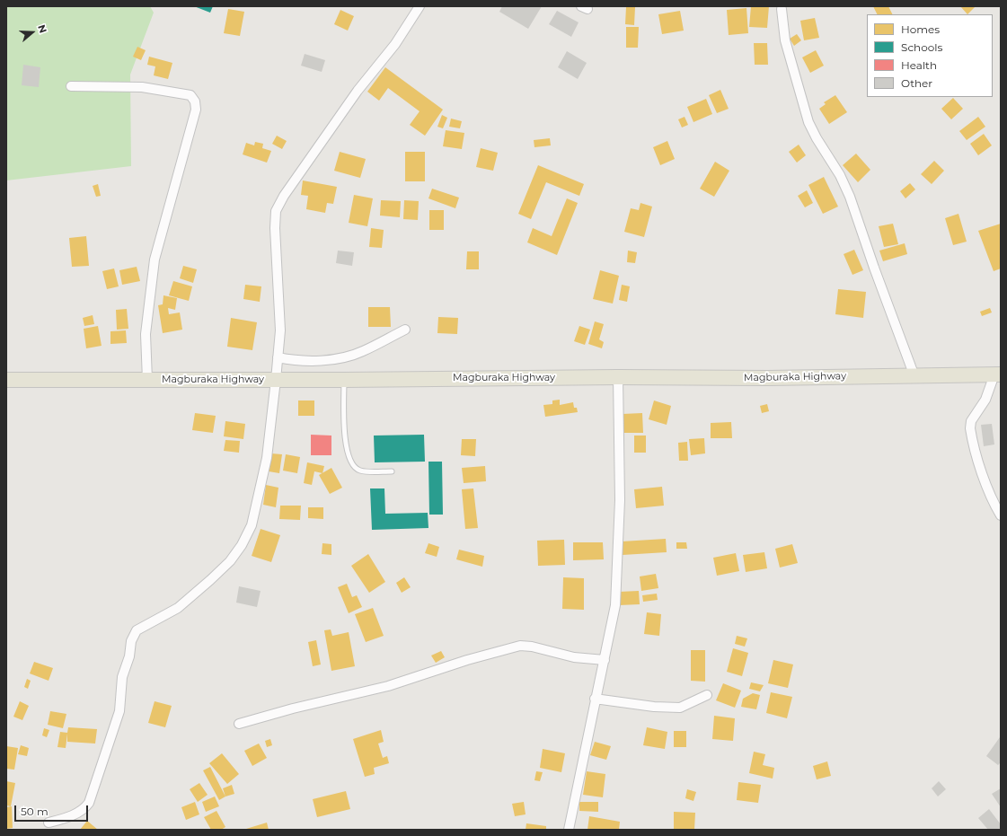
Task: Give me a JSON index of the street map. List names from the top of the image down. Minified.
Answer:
{"streets":{"main road":["Magburaka Highway"]},"legend":["Homes","Schools","Health","Other"],"scale_bar":"50 m","north":"right"}
